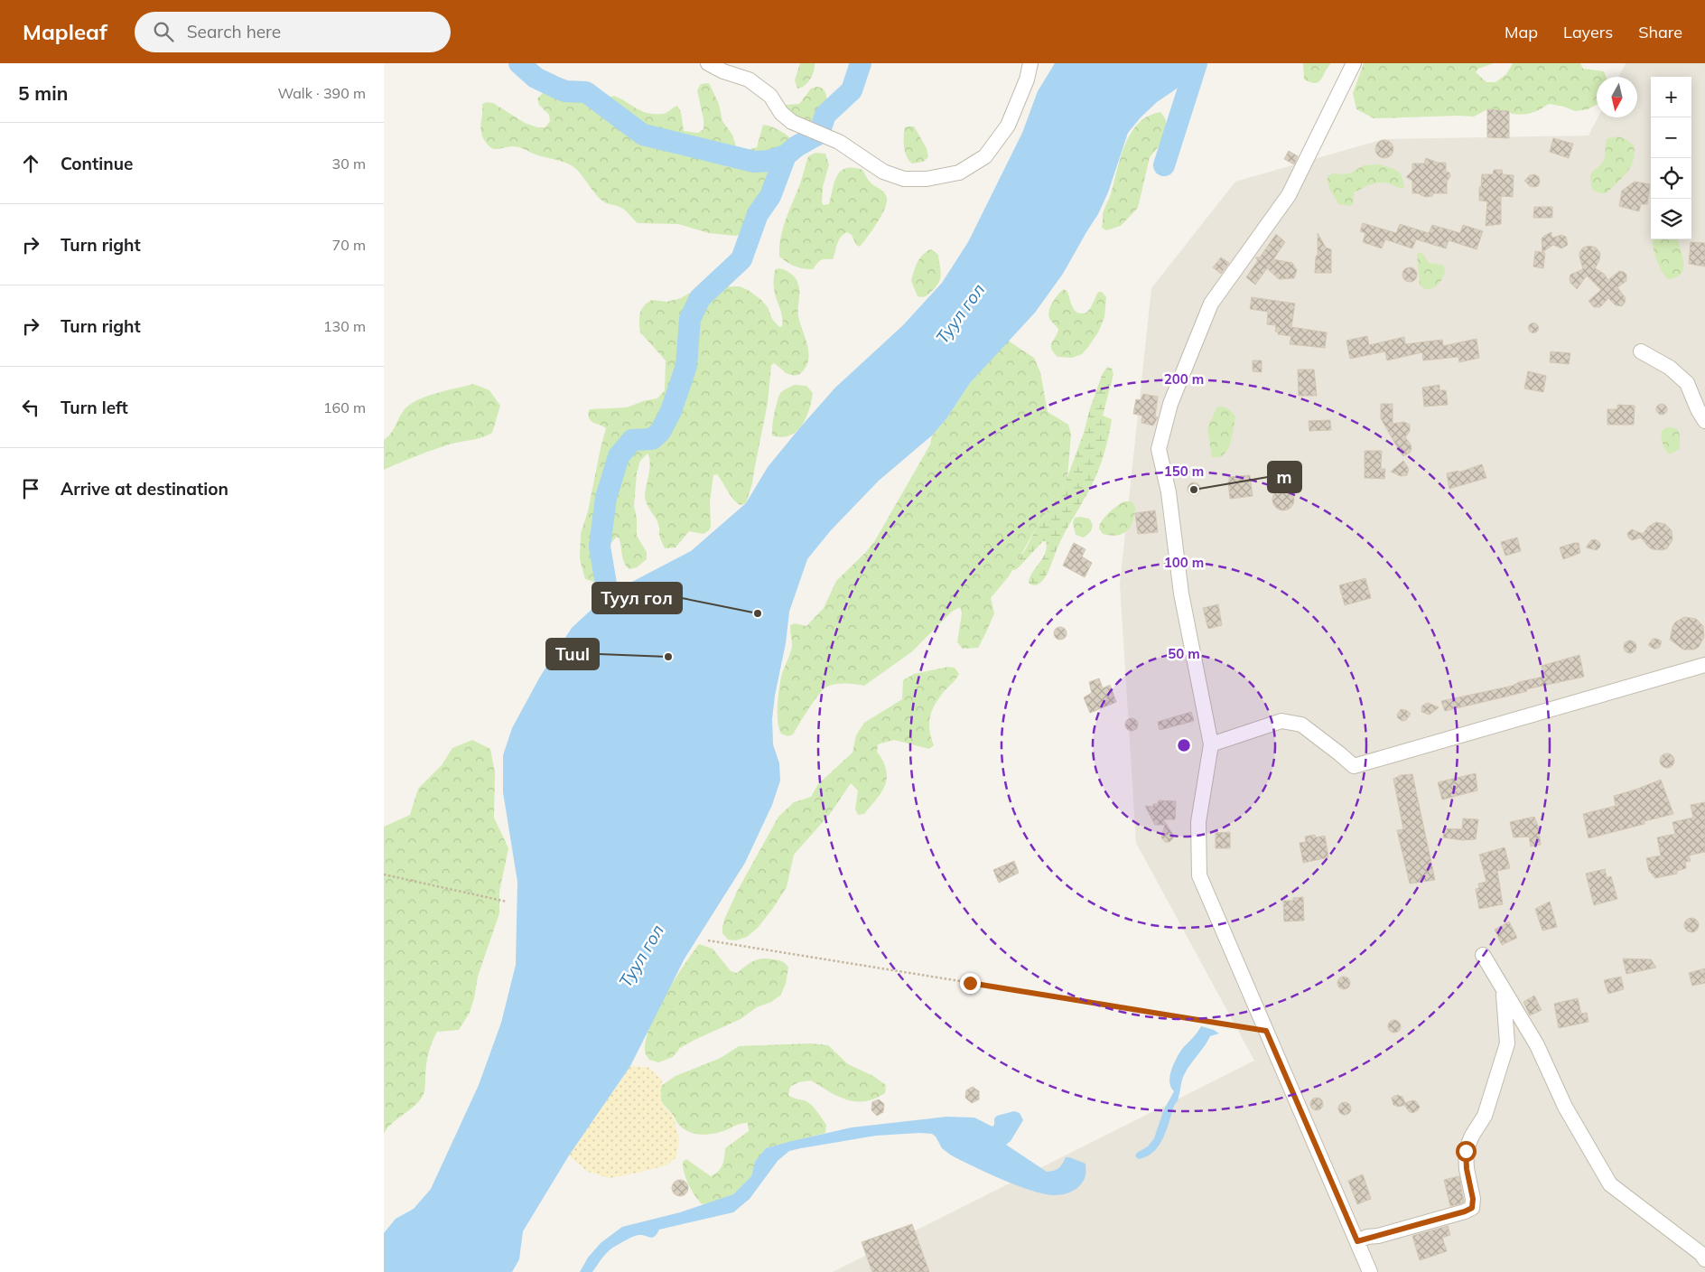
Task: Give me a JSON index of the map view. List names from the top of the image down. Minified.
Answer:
{"water":["Туул гол"],"places":["m","Туул гол","Tuul"],"north":"bottom","page":{"header":"Mapleaf","search":"Search here","nav":["Map","Layers","Share"],"heading":["5 min","Walk · 390 m"],"map_buttons":["+","−"],"list":[["Continue","30 m"],["Turn right","70 m"],["Turn right","130 m"],["Turn left","160 m"],"Arrive at destination"]},"rings":["200 m","150 m","100 m","50 m"]}
